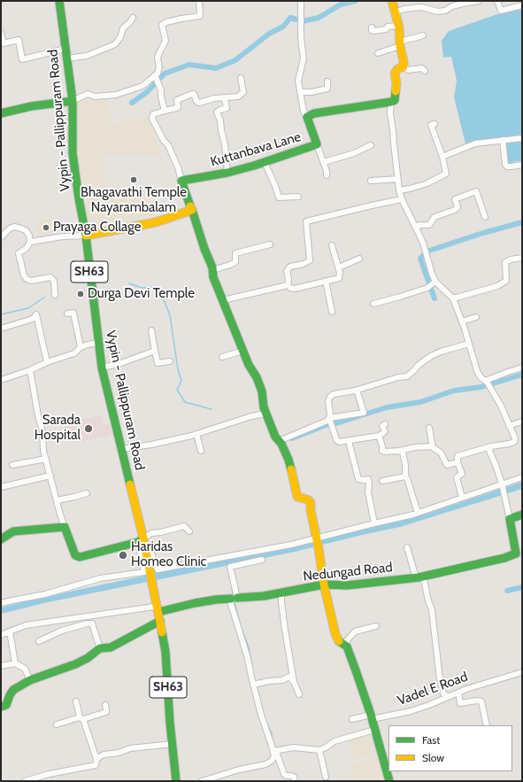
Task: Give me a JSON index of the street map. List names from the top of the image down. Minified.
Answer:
{"streets":{"street":["Vypin - Pallippuram Road","Kuttanbava Lane","SH63","Nedungad Road","Vadel E Road"]},"crossings":[["Vypin - Pallippuram Road","Nedungad Road"]],"places":["Bhagavathi Temple Nayarambalam","Prayaga Collage","Durga Devi Temple","Sarada Hospital","Haridas Homeo Clinic"],"legend":["Fast","Slow"]}
